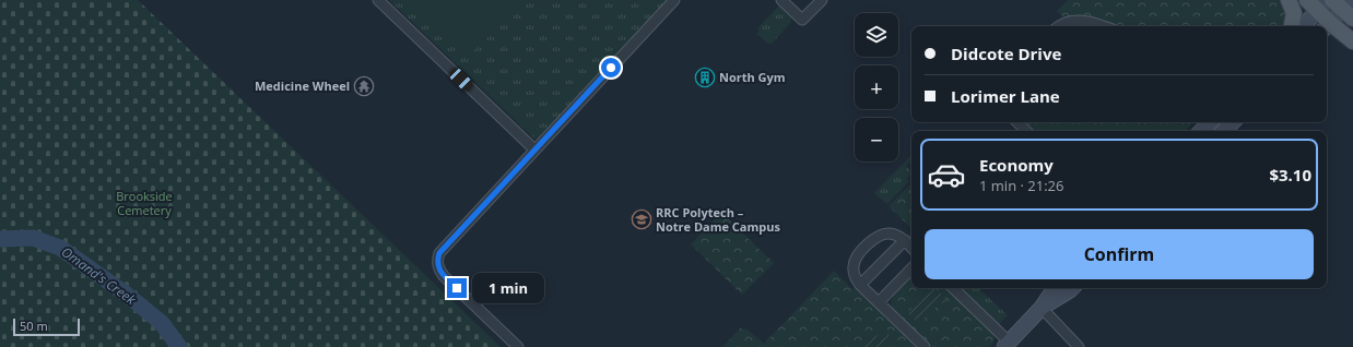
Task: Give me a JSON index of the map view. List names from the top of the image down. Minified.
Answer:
{"water":["Omand's Creek"],"parks":["Brookside Cemetery"],"places":{"building":["North Gym"],"temple":["Medicine Wheel"],"school or university":["RRC Polytech – Notre Dame Campus"]},"scale_bar":"50 m","page":{"map_buttons":["+","−"],"banner":["Didcote Drive","Lorimer Lane"],"list":[{"name":"Economy","note":"1 min · 21:26","value":"$3.10"}],"buttons":"Confirm","bubble":"1 min","scale":"50 m"}}
